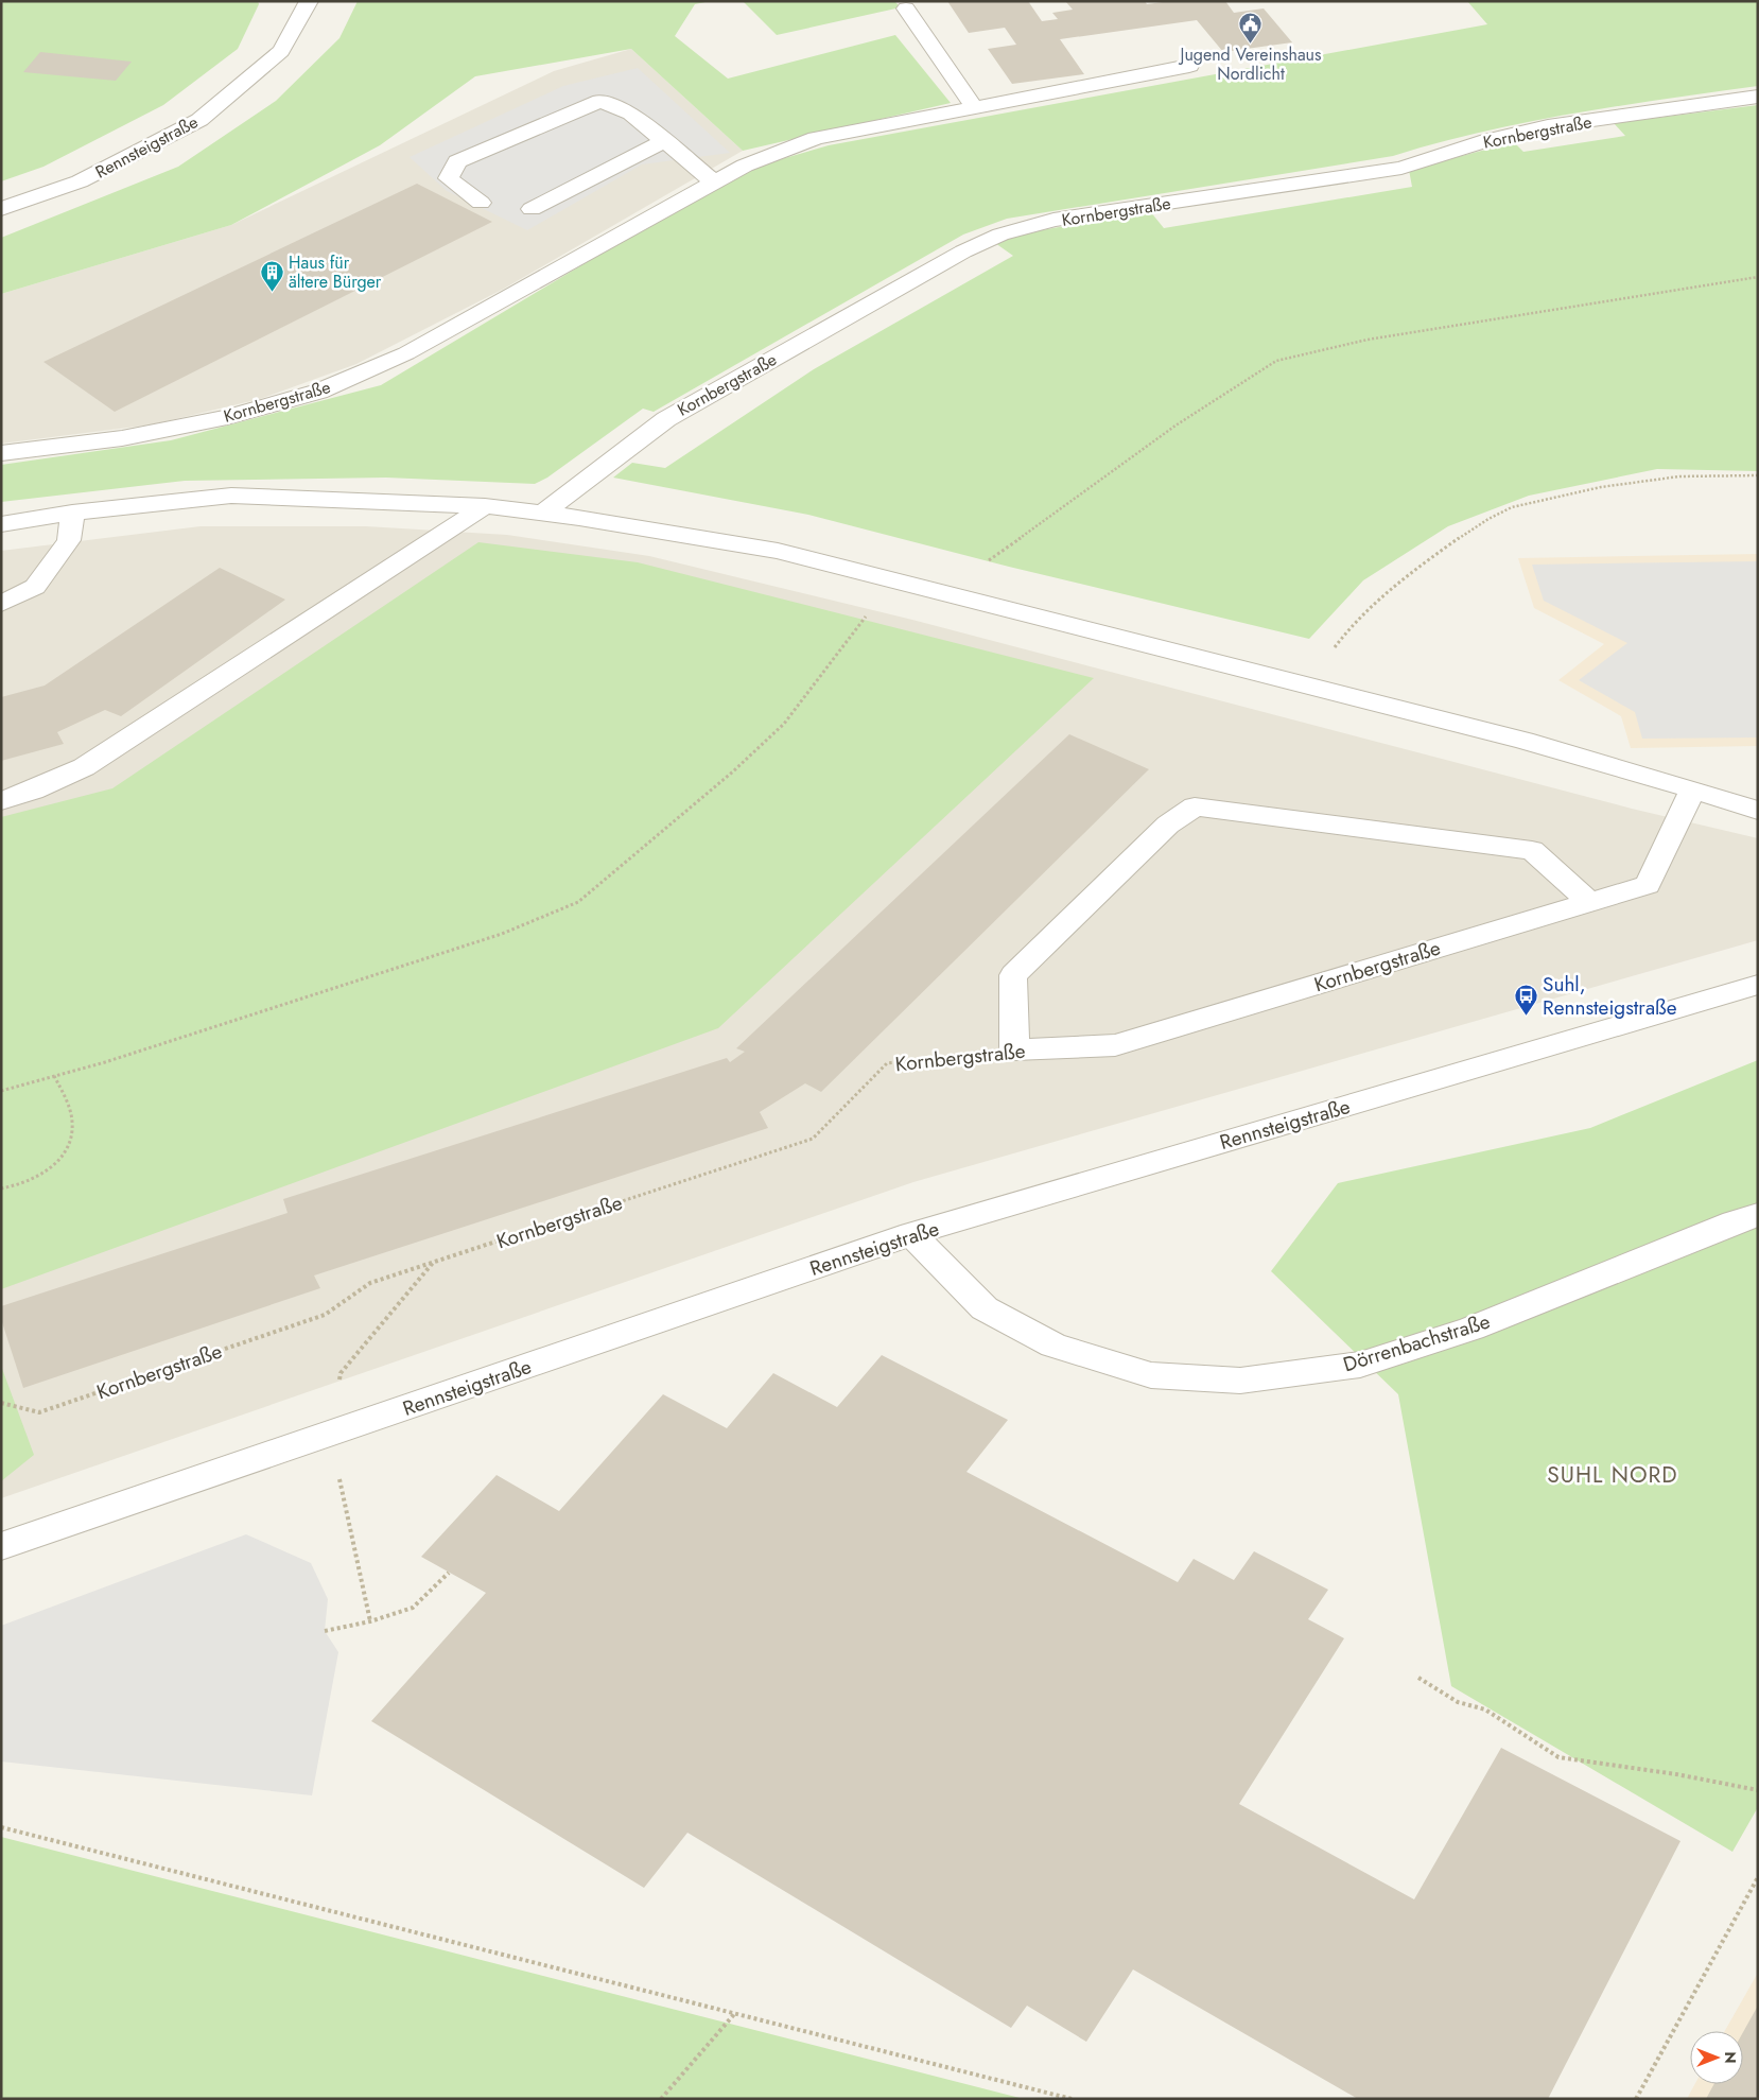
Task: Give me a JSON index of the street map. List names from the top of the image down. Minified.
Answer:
{"streets":{"street":["Kornbergstraße","Rennsteigstraße","Dörrenbachstraße"]},"crossings":[["Rennsteigstraße","Dörrenbachstraße"]],"districts":["SUHL NORD"],"places":{"public building":["Jugend Vereinshaus Nordlicht"],"building":["Haus für ältere Bürger"],"bus stop":["Suhl, Rennsteigstraße"]},"north":"right"}
